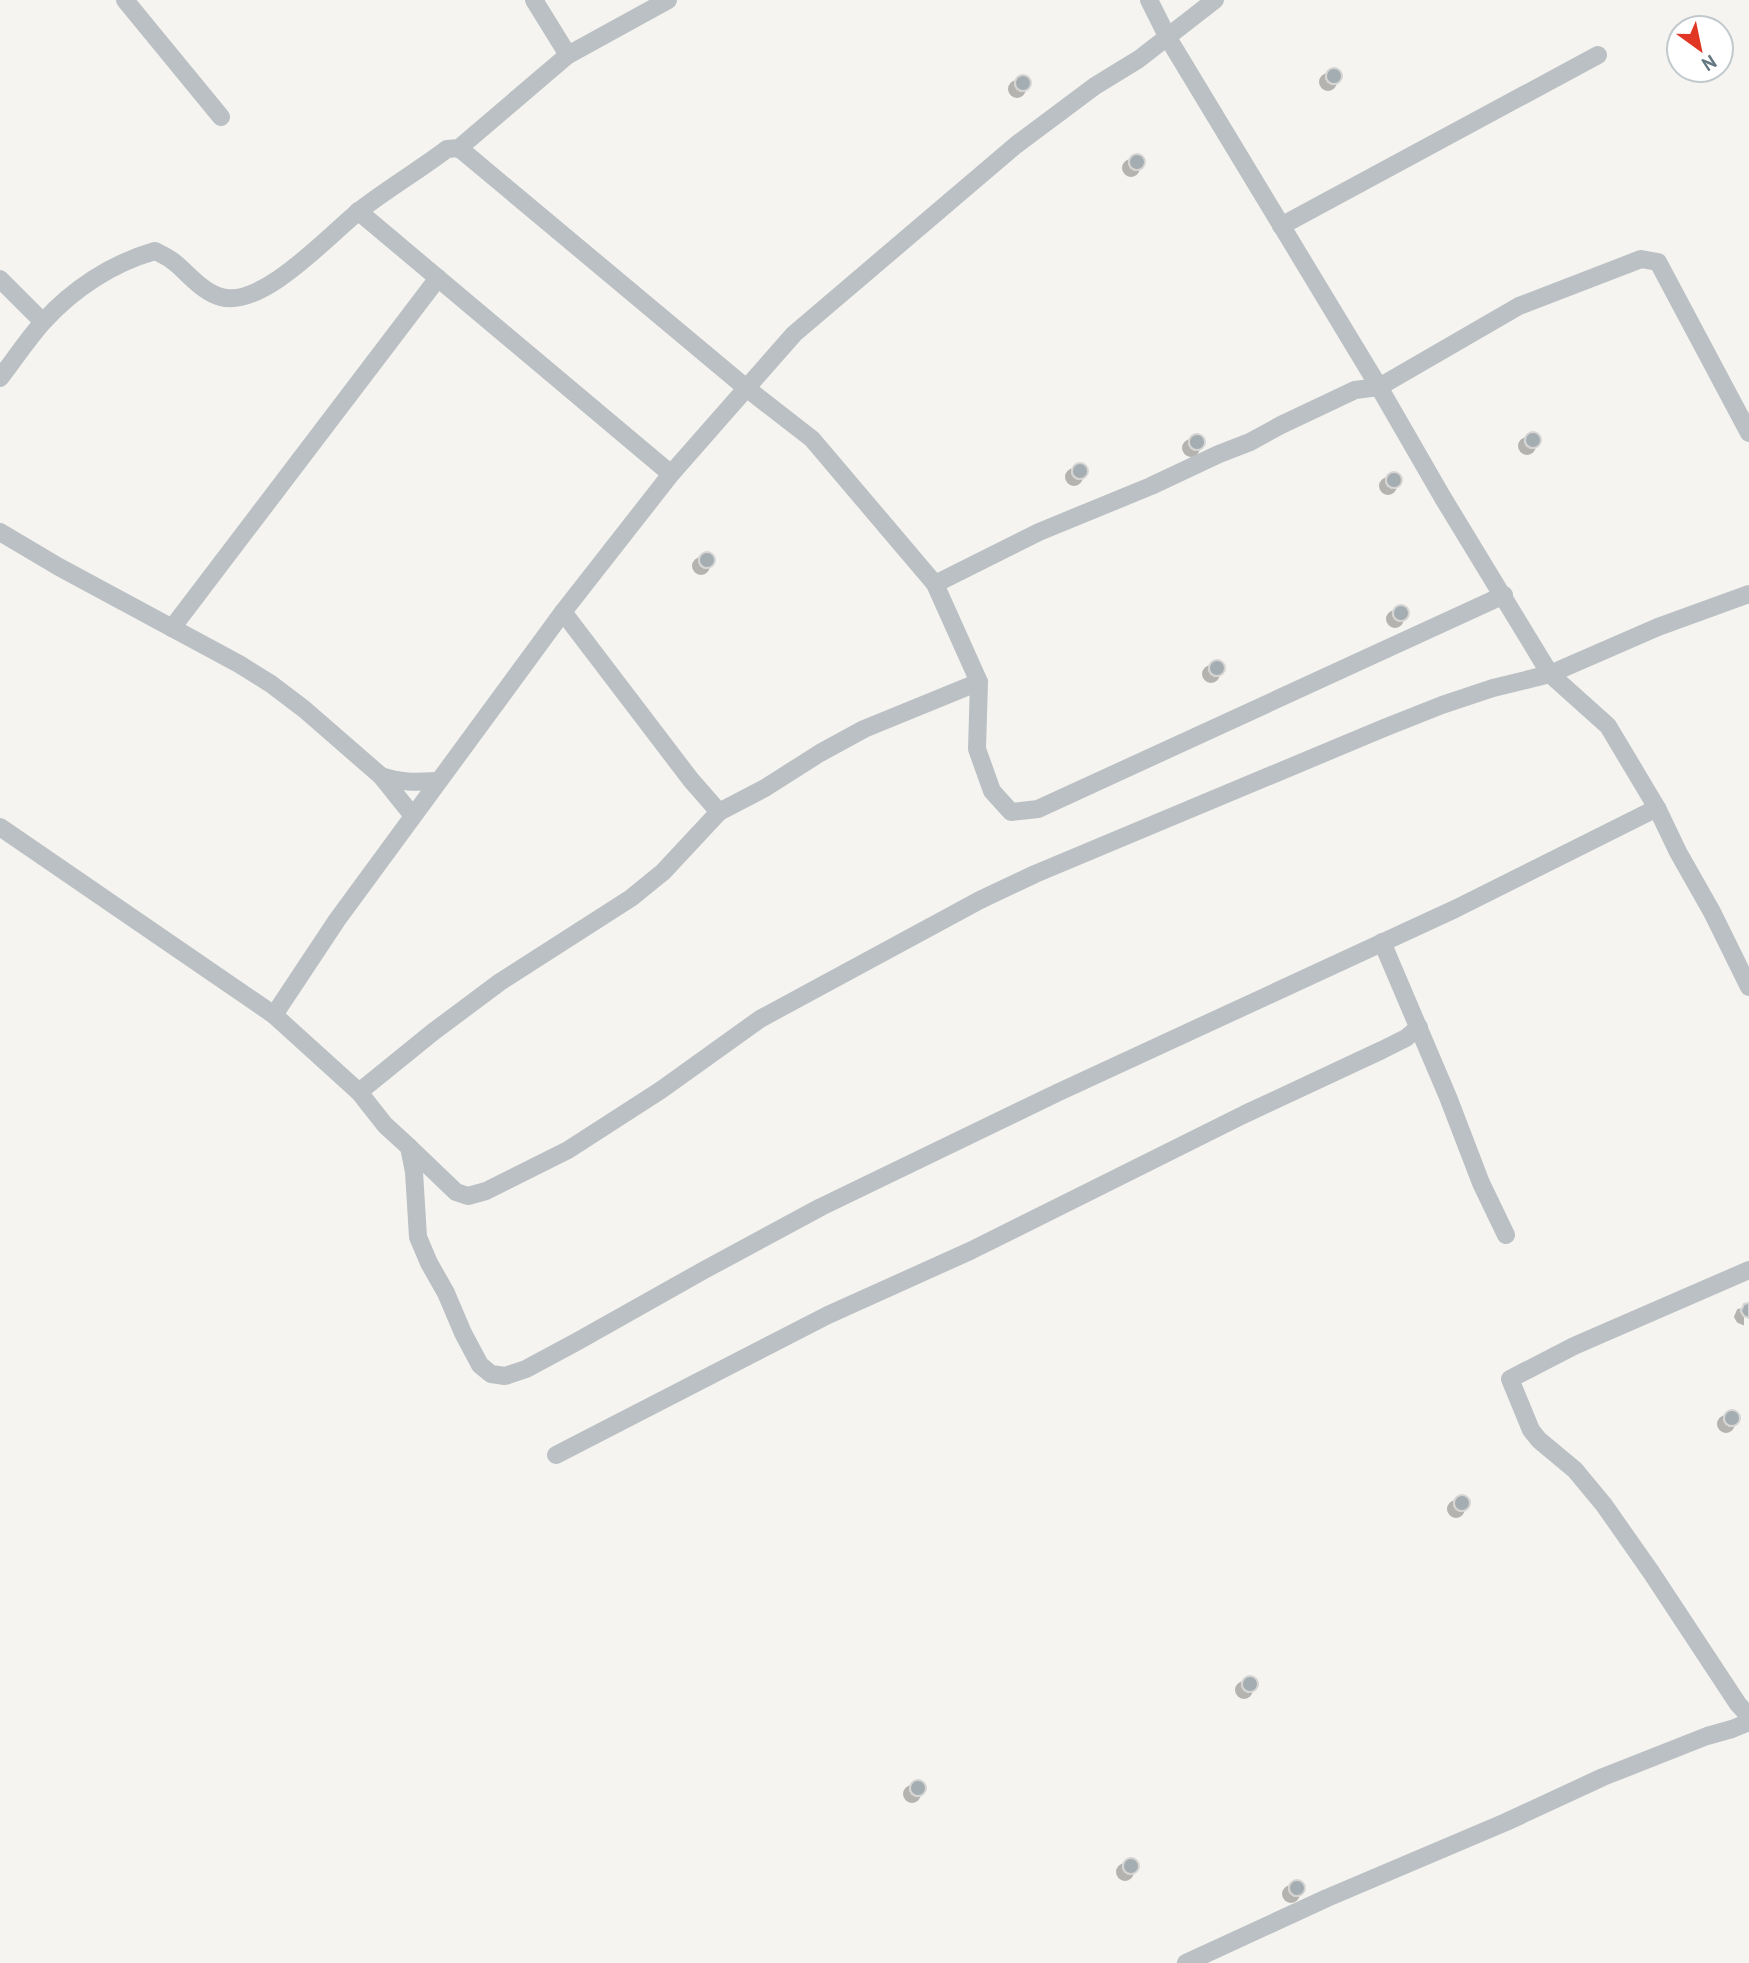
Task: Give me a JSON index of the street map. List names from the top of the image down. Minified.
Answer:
{"north":"bottom right"}
